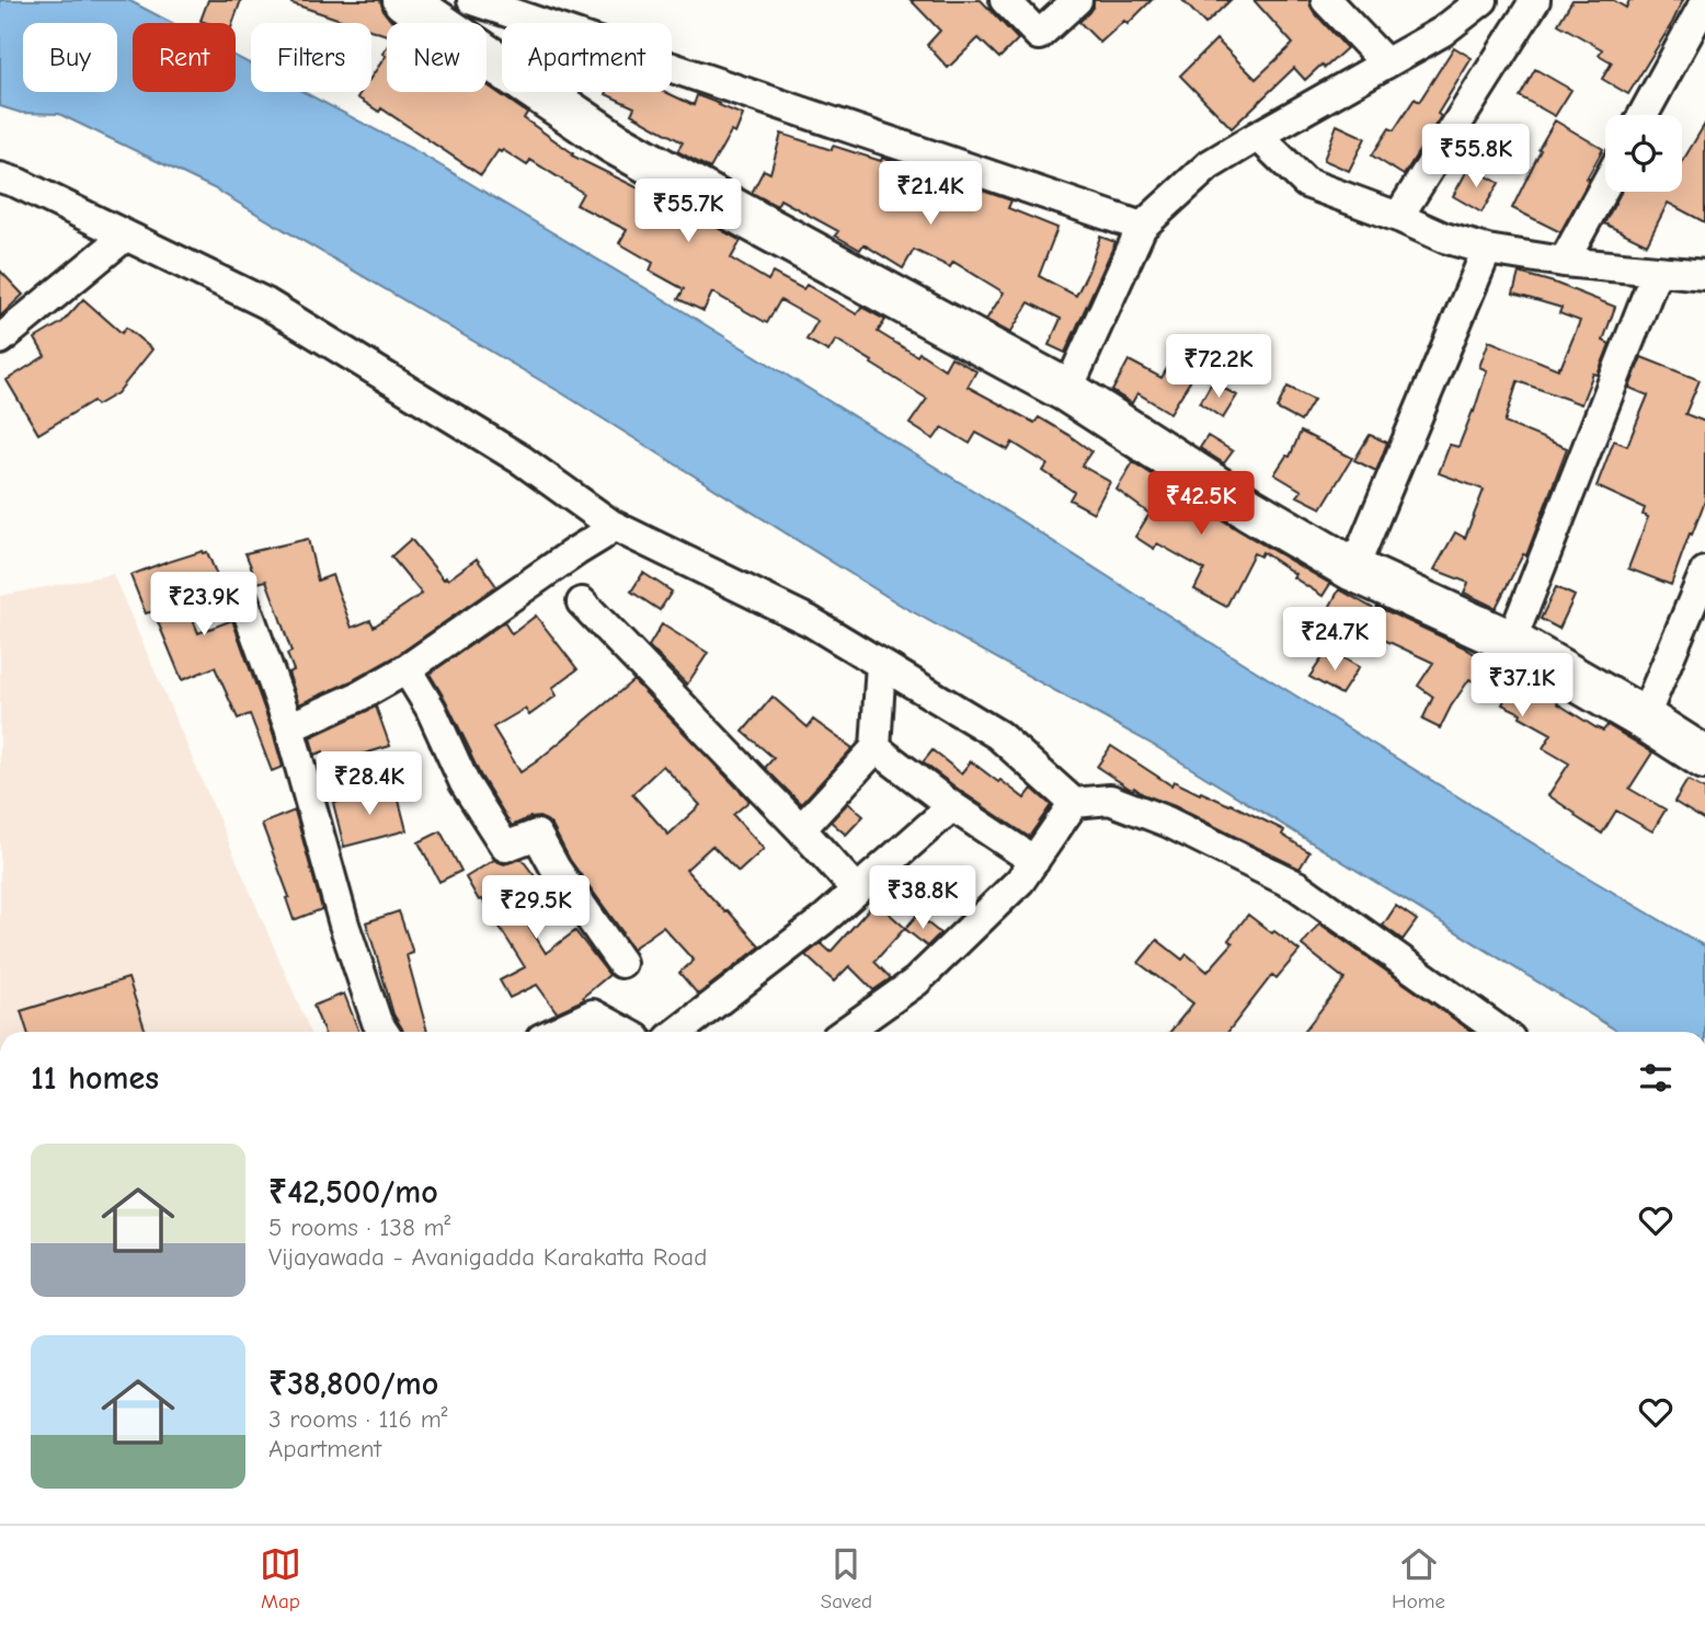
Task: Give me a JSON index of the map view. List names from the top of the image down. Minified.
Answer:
{"page":{"chip":["Buy","Rent","Filters","New","Apartment"],"price":["₹55.8K","₹21.4K","₹55.7K","₹72.2K","₹42.5K","₹23.9K","₹24.7K","₹37.1K","₹28.4K","₹38.8K","₹29.5K"],"heading":"11 homes","list":[{"name":"₹42,500/mo","note":"5 rooms · 138 m² · Vijayawada - Avanigadda Karakatta Road"},{"name":"₹38,800/mo","note":"3 rooms · 116 m² · Apartment"}],"tabs":["Map","Saved","Home"]}}
